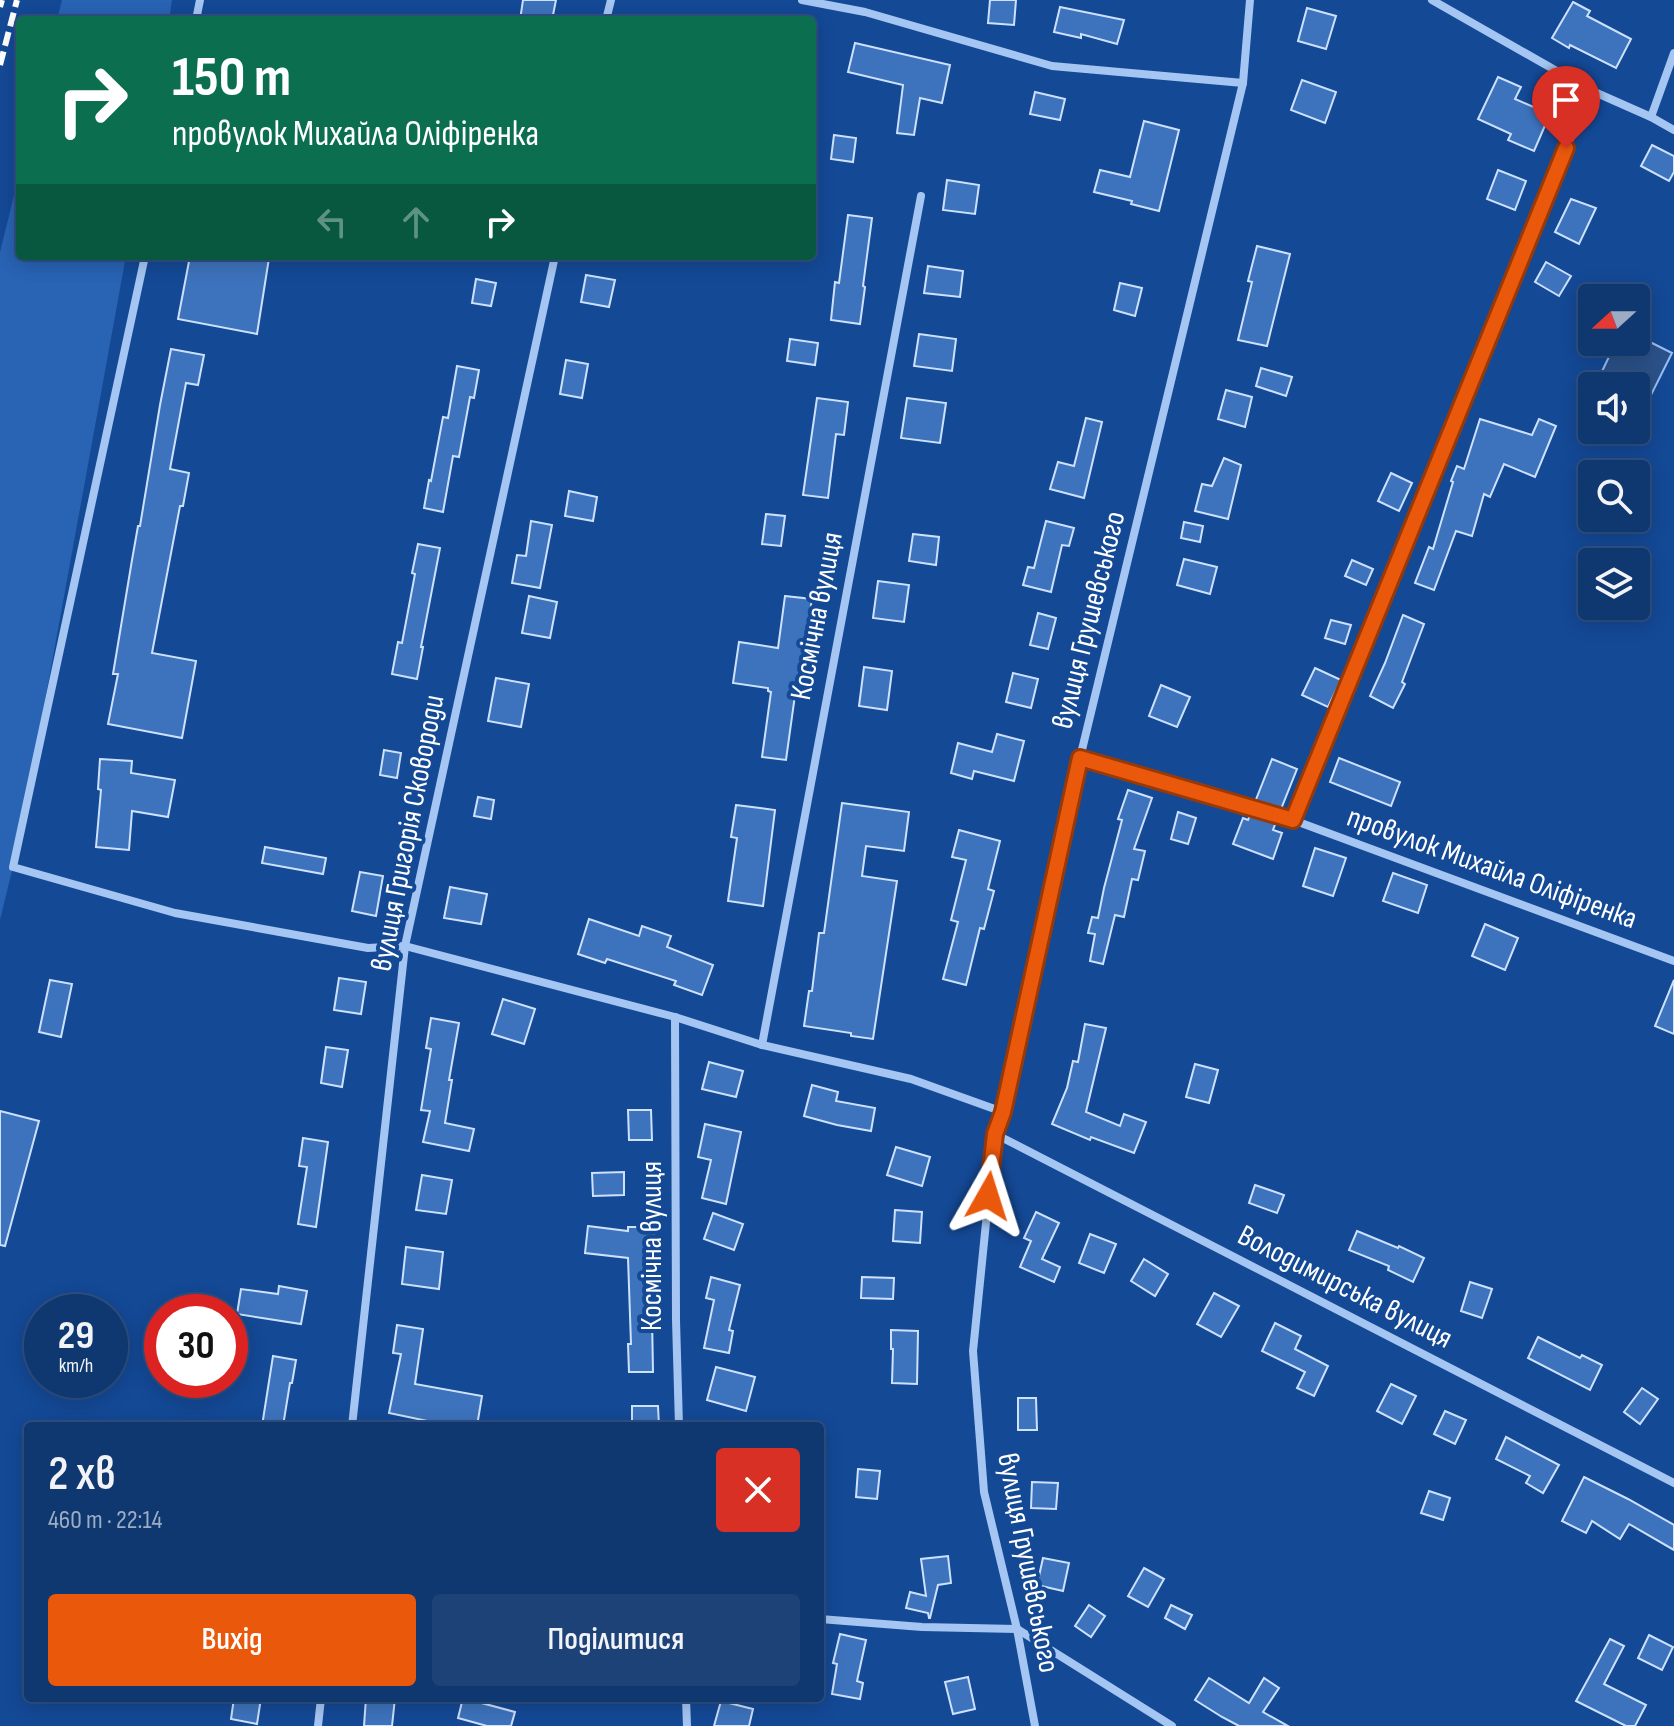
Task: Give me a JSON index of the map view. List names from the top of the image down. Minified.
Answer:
{"streets":{"street":["Космічна вулиця","вулиця Грушевського","вулиця Григорія Сковороди","провулок Михайла Оліфіренка","Володимирська вулиця"]},"crossings":[["вулиця Грушевського","провулок Михайла Оліфіренка"],["вулиця Грушевського","Володимирська вулиця"]],"north":"left","page":{"turn":["150 m","провулок Михайла Оліфіренка"],"speed":"29 km/h","limit":"30","heading":["2 хв","460 m · 22:14"],"buttons":["Вихід","Поділитися"]}}
